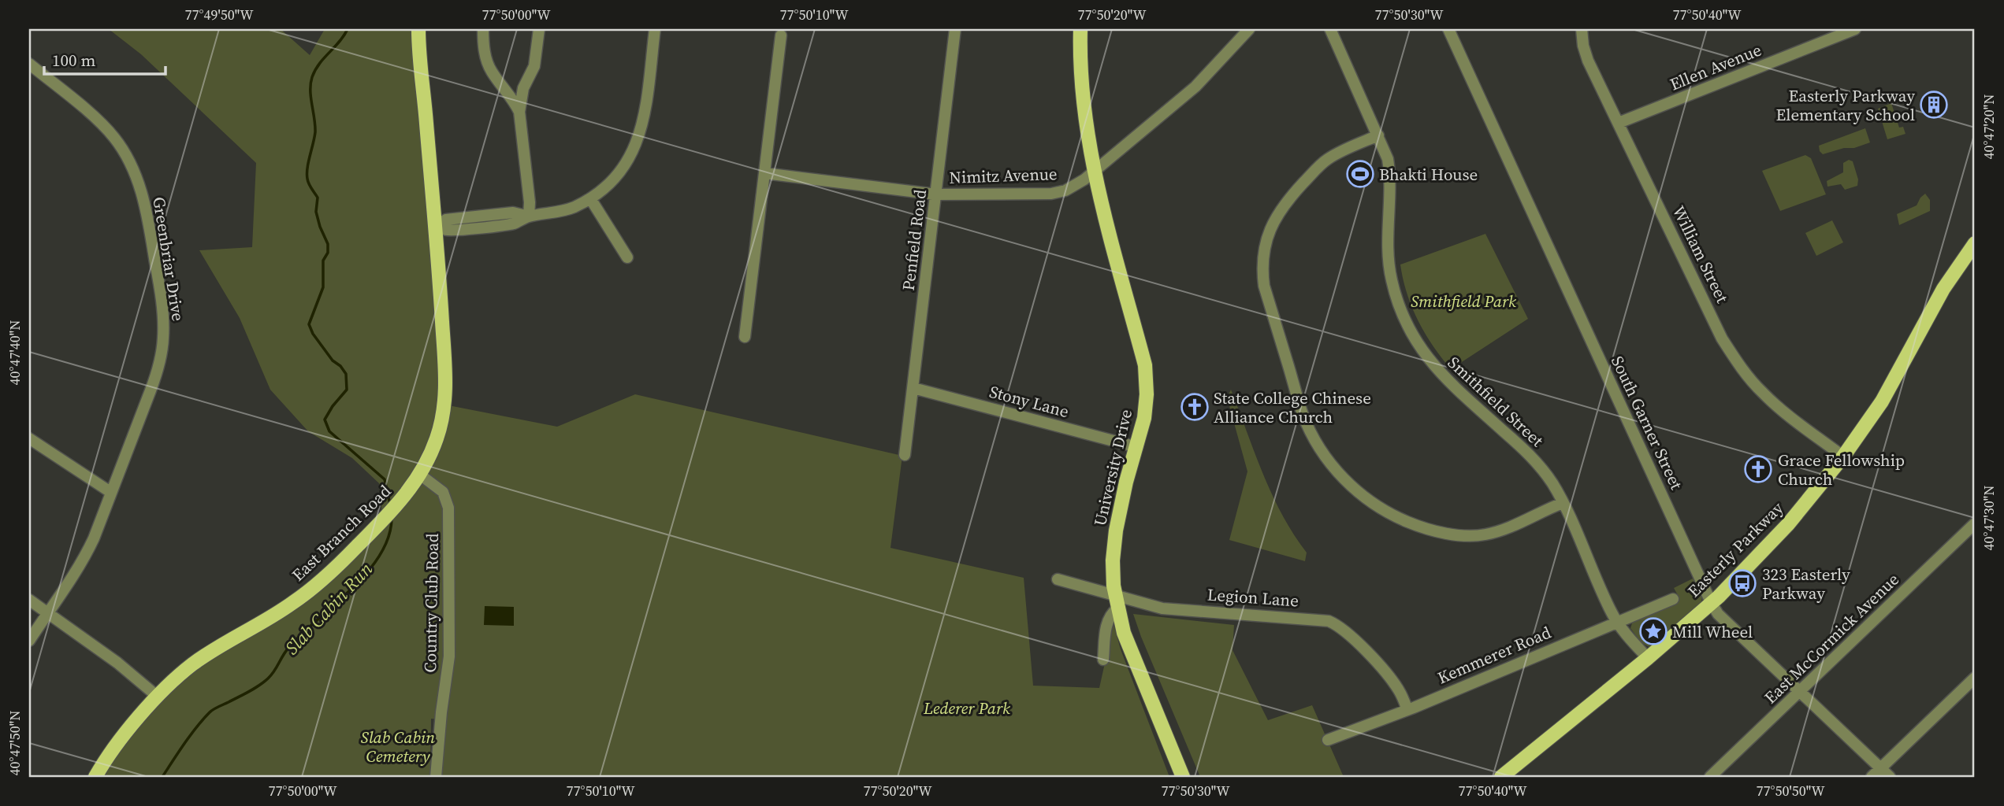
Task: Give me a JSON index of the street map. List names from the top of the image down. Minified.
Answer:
{"streets":{"main road":["University Drive","East Branch Road","Easterly Parkway"],"street":["Ellen Avenue","Nimitz Avenue","Penfield Road","William Street","Greenbriar Drive","Stony Lane","Smithfield Street","South Garner Street","Legion Lane","Country Club Road","East McCormick Avenue","Kemmerer Road"]},"crossings":[["Ellen Avenue","William Street"],["Nimitz Avenue","Penfield Road"],["Nimitz Avenue","University Drive"],["Penfield Road","Stony Lane"],["William Street","Easterly Parkway"],["Stony Lane","University Drive"],["Smithfield Street","Easterly Parkway"],["Smithfield Street","Kemmerer Road"],["South Garner Street","Easterly Parkway"],["South Garner Street","East McCormick Avenue"],["University Drive","Legion Lane"],["East Branch Road","Country Club Road"],["Legion Lane","Kemmerer Road"]],"water":["Slab Cabin Run"],"parks":["Smithfield Park","Lederer Park","Slab Cabin Cemetery"],"places":{"building":["Easterly Parkway Elementary School"],"sports":["Bhakti House"],"church":["State College Chinese Alliance Church","Grace Fellowship Church"],"bus stop":["323 Easterly Parkway"],"place":["Mill Wheel"]},"scale_bar":"100 m","coordinates":["77°49'50\"W","77°50'00\"W","77°50'10\"W","77°50'20\"W","77°50'30\"W","77°50'40\"W","40°47'20\"N","40°47'40\"N","40°47'30\"N","40°47'50\"N","77°50'50\"W"]}
